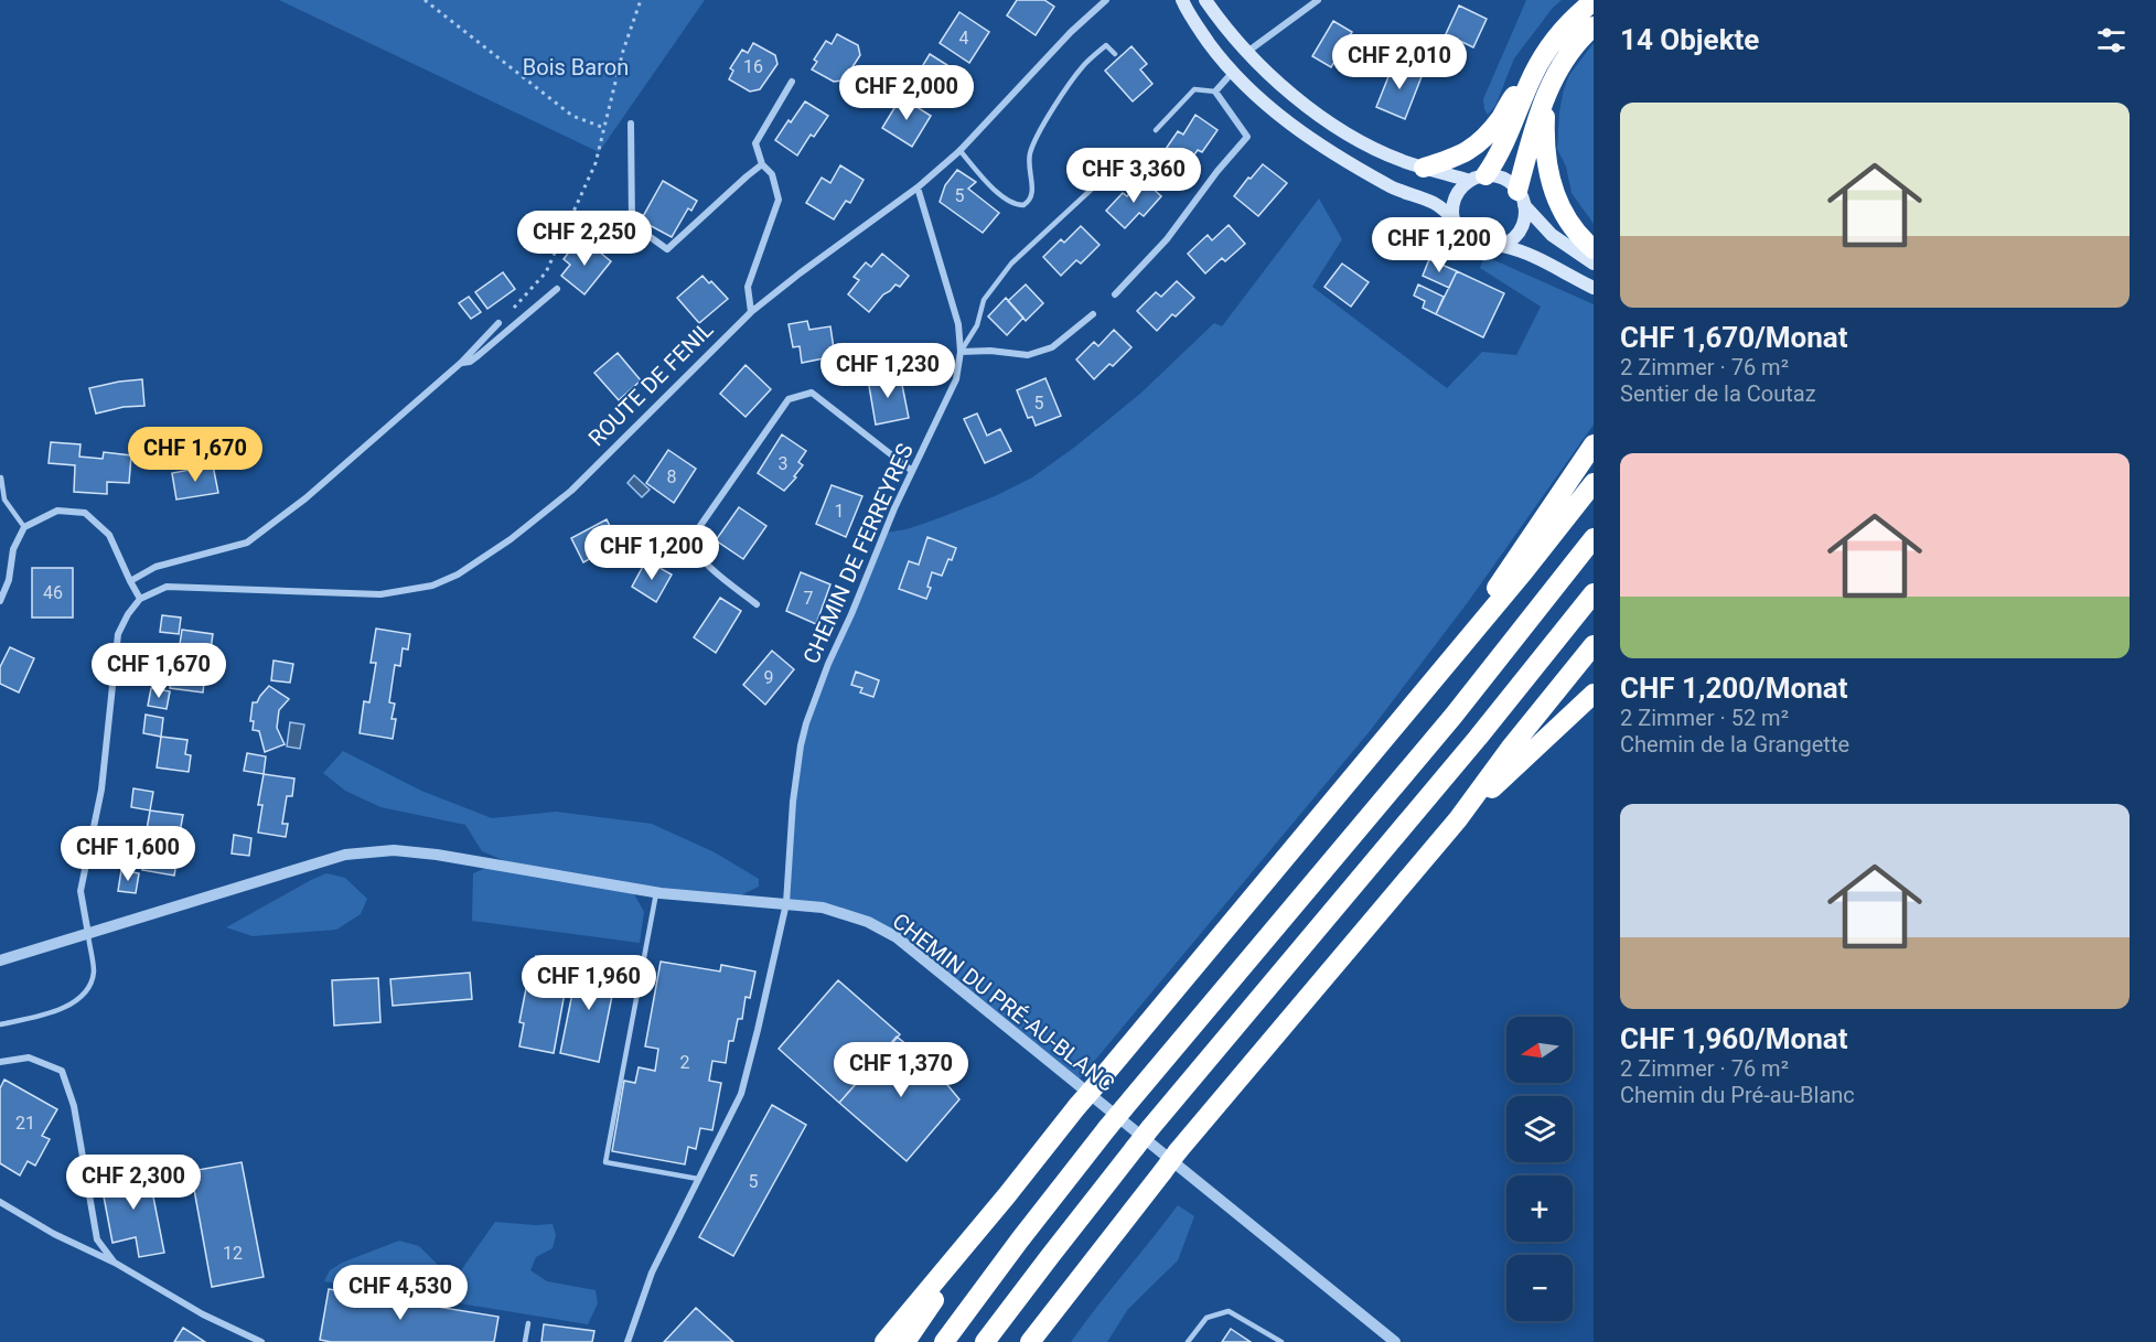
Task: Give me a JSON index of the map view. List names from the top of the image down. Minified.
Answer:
{"streets":{"street":["ROUTE DE FENIL","CHEMIN DE FERREYRES","CHEMIN DU PRÉ-AU-BLANC"]},"crossings":[["ROUTE DE FENIL","CHEMIN DE FERREYRES"],["CHEMIN DE FERREYRES","CHEMIN DU PRÉ-AU-BLANC"]],"parks":["Bois Baron"],"house_numbers":["4","16","5","5","3","8","1","46","7","9","2","21","5","12"],"north":"left","page":{"heading":"14 Objekte","price":["CHF 2,010","CHF 2,000","CHF 3,360","CHF 2,250","CHF 1,200","CHF 1,230","CHF 1,670","CHF 1,200","CHF 1,670","CHF 1,600","CHF 1,960","CHF 1,370","CHF 2,300","CHF 4,530"],"list":[{"name":"CHF 1,670/Monat","note":"2 Zimmer · 76 m² · Sentier de la Coutaz"},{"name":"CHF 1,200/Monat","note":"2 Zimmer · 52 m² · Chemin de la Grangette"},{"name":"CHF 1,960/Monat","note":"2 Zimmer · 76 m² · Chemin du Pré-au-Blanc"}],"map_buttons":["+","−"]}}
